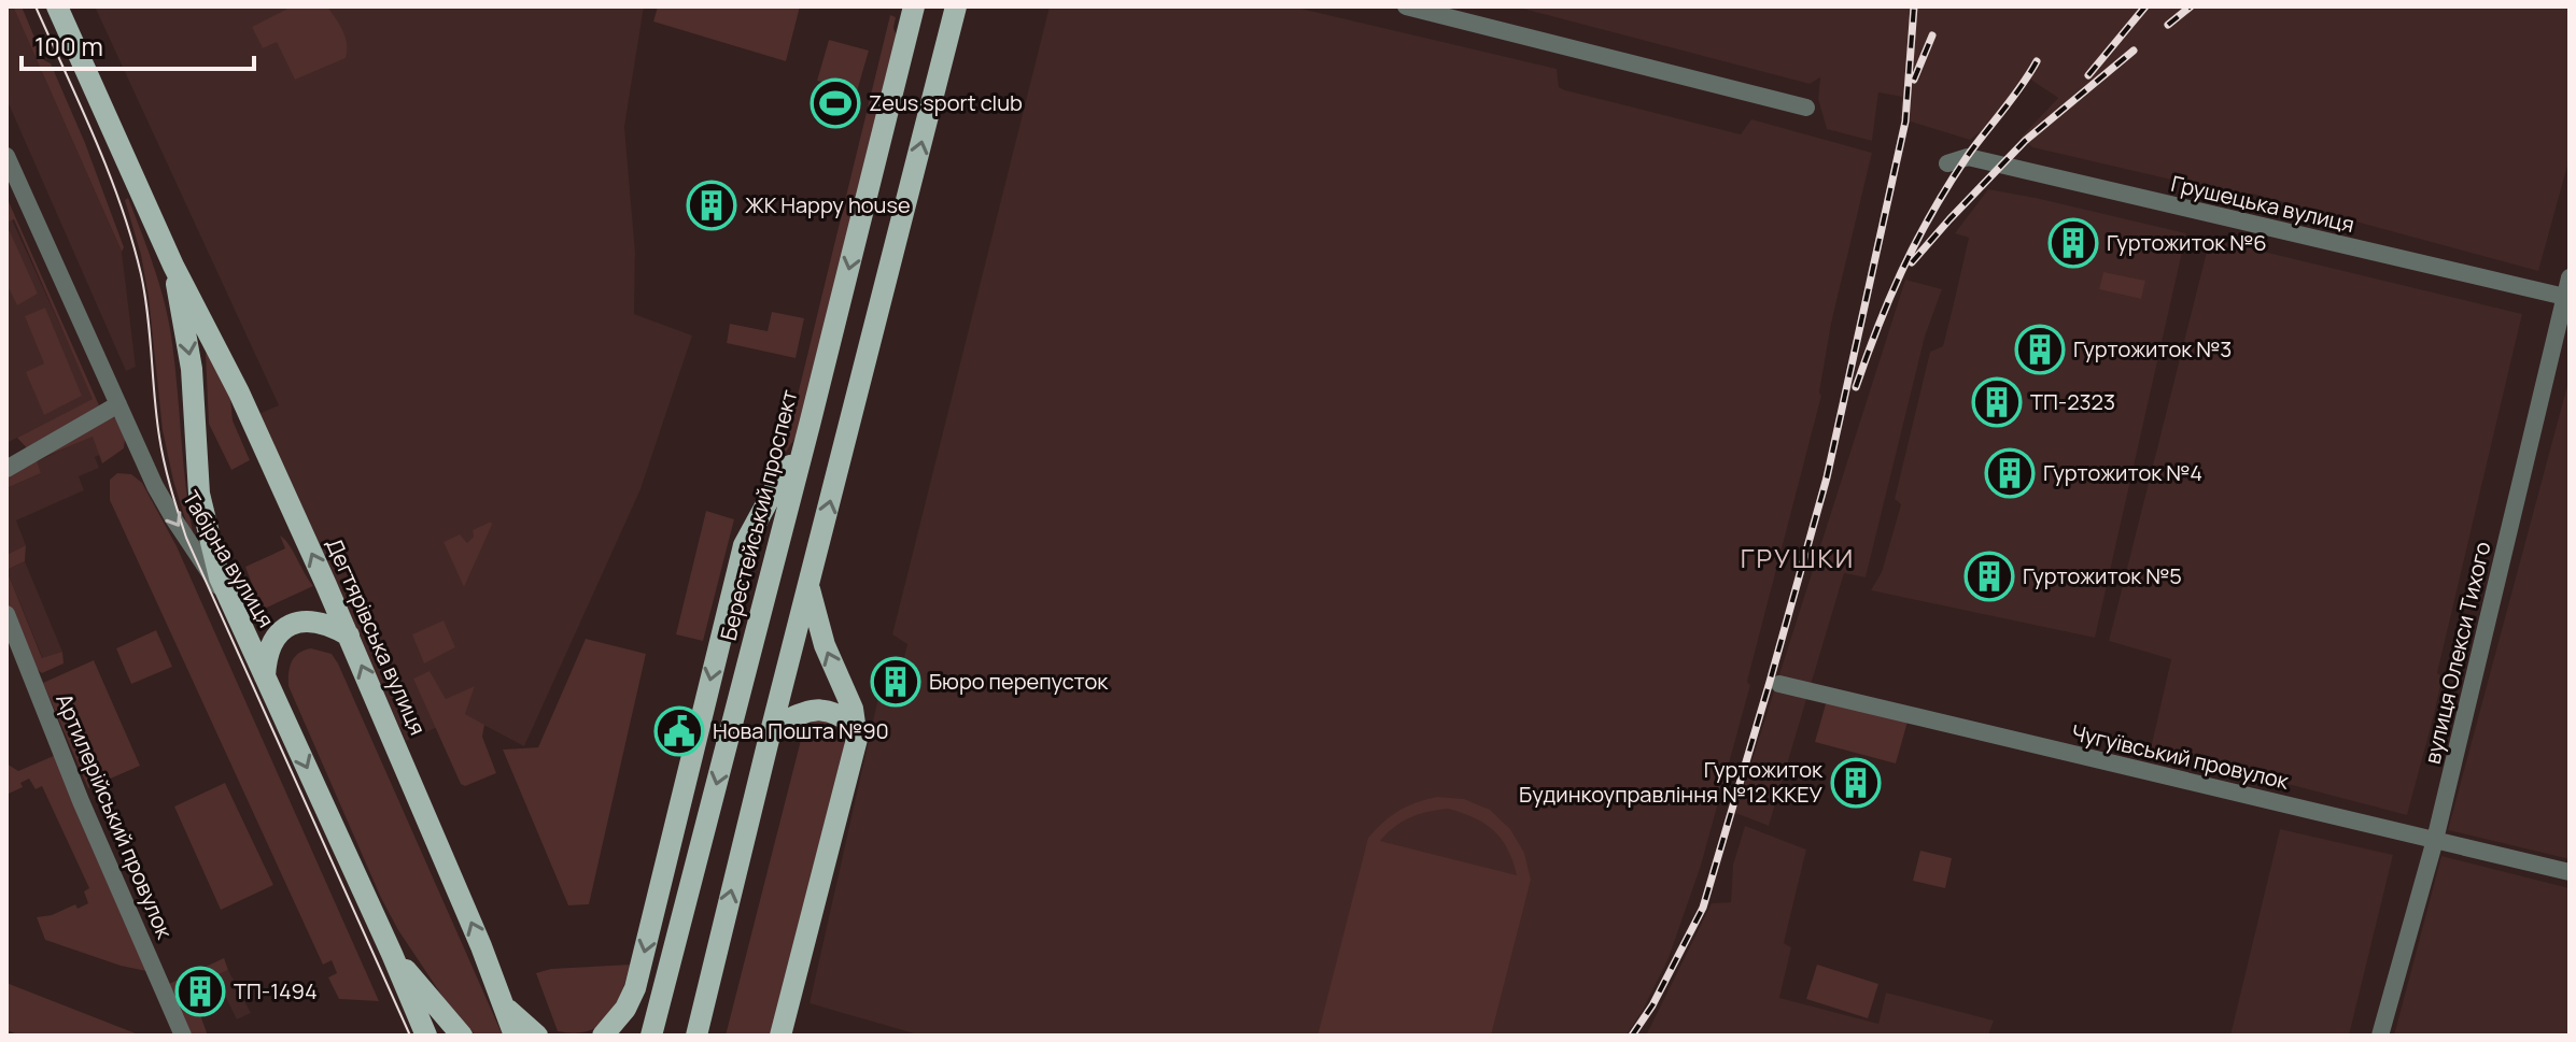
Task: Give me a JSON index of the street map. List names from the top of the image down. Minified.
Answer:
{"streets":{"main road":["Берестейський проспект","Табірна вулиця","Дегтярівська вулиця"],"street":["Грушецька вулиця","вулиця Олекси Тихого","Чугуївський провулок","Артилерійський провулок"]},"crossings":[["Грушецька вулиця","вулиця Олекси Тихого"],["Табірна вулиця","Дегтярівська вулиця"],["вулиця Олекси Тихого","Чугуївський провулок"]],"one_way":["Табірна вулиця"],"districts":["ГРУШКИ"],"places":{"sports":["Zeus sport club"],"building":["ЖК Happy house","Гуртожиток №6","Гуртожиток №3","ТП-2323","Гуртожиток №4","Гуртожиток №5","Бюро перепусток","Гуртожиток Будинкоуправління №12 ККЕУ","ТП-1494"],"public building":["Нова Пошта №90"]},"scale_bar":"100 m"}
